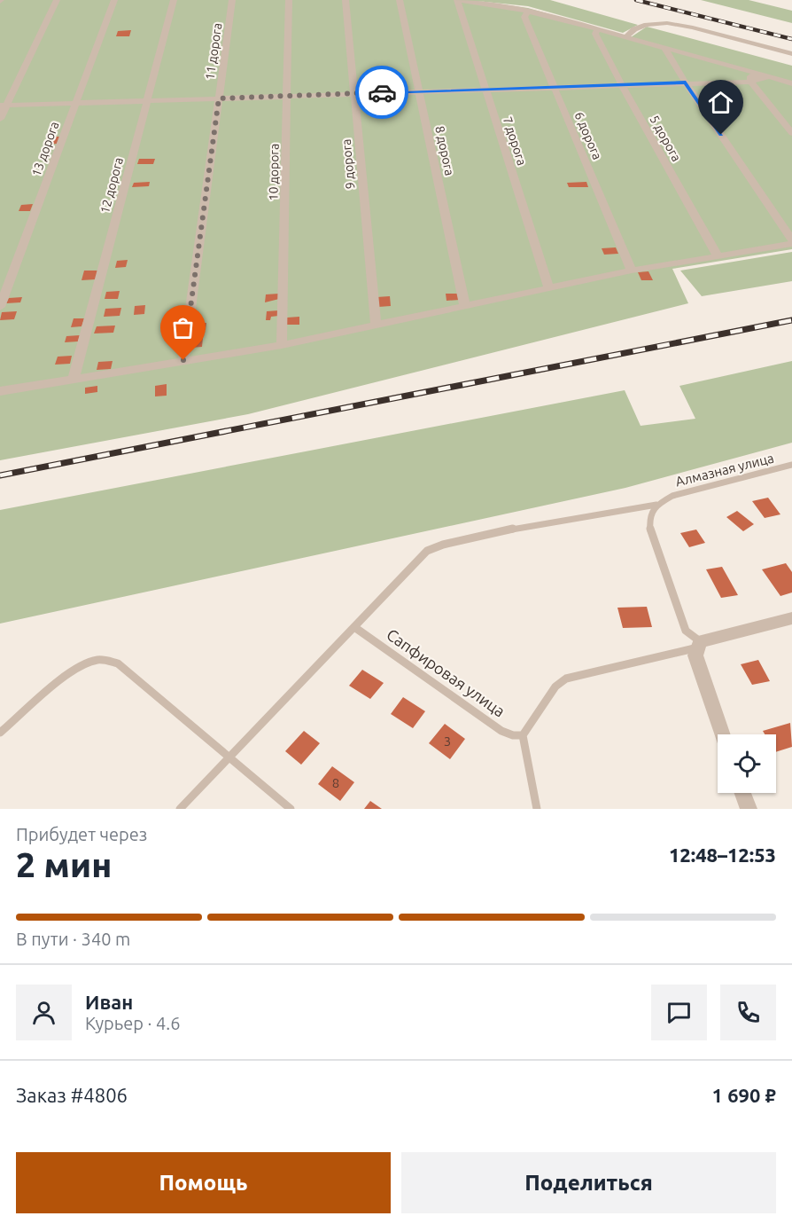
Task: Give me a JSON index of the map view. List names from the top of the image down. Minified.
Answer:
{"streets":{"street":["11 дорога","6 дорога","5 дорога","7 дорога","13 дорога","8 дорога","9 дорога","10 дорога","12 дорога"],"lane":["Алмазная улица","Сапфировая улица"]},"crossings":[["Алмазная улица","Сапфировая улица"]],"house_numbers":["3","8"],"page":{"heading":["2 мин","Прибудет через","12:48–12:53"],"panel":["Иван","Курьер · 4.6","Заказ #4806","1 690 ₽"],"bar":"В пути · 340 m","buttons":["Помощь","Поделиться"]}}
